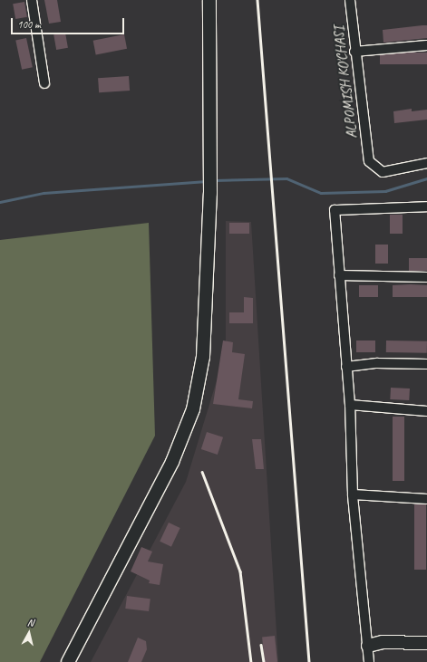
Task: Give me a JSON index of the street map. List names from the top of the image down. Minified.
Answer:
{"streets":{"street":["ALPOMISH KO'CHASI"]},"scale_bar":"100 m","north":"top"}
